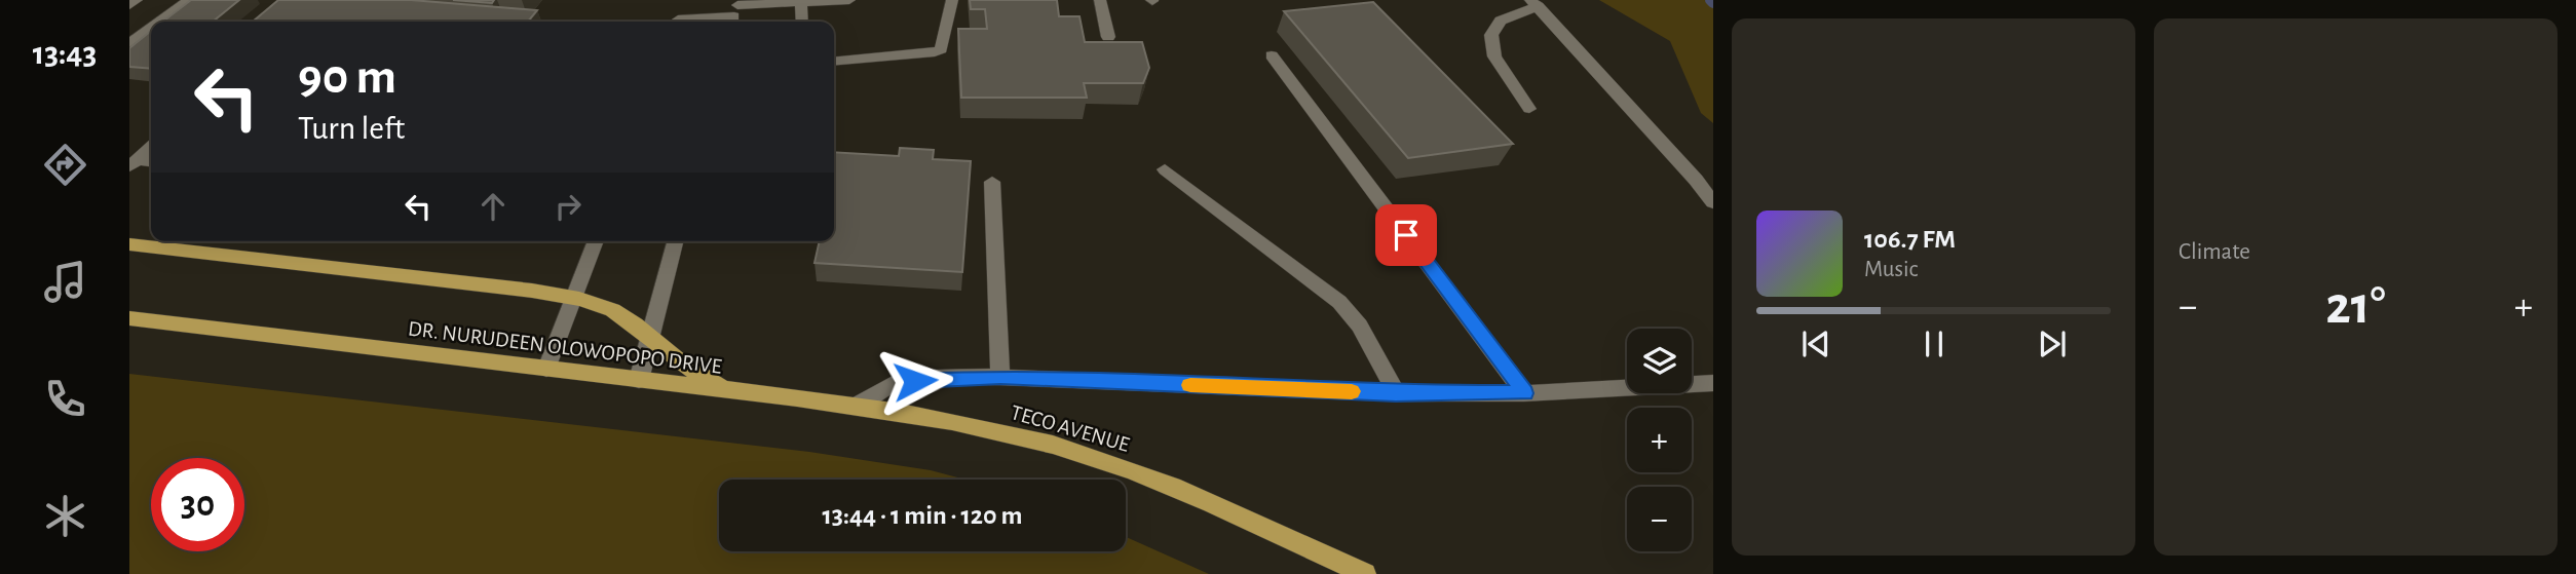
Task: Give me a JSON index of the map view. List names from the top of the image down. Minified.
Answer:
{"streets":{"main road":["DR. NURUDEEN OLOWOPOPO DRIVE","TECO AVENUE"]},"crossings":[["DR. NURUDEEN OLOWOPOPO DRIVE","TECO AVENUE"]],"page":{"tabs":"13:43","tile":"Climate","turn":["90 m","Turn left"],"song":["106.7 FM","Music"],"heat":["−","21°","+"],"map_buttons":["+","−"],"limit":"30","trip":"13:44 · 1 min · 120 m"}}
